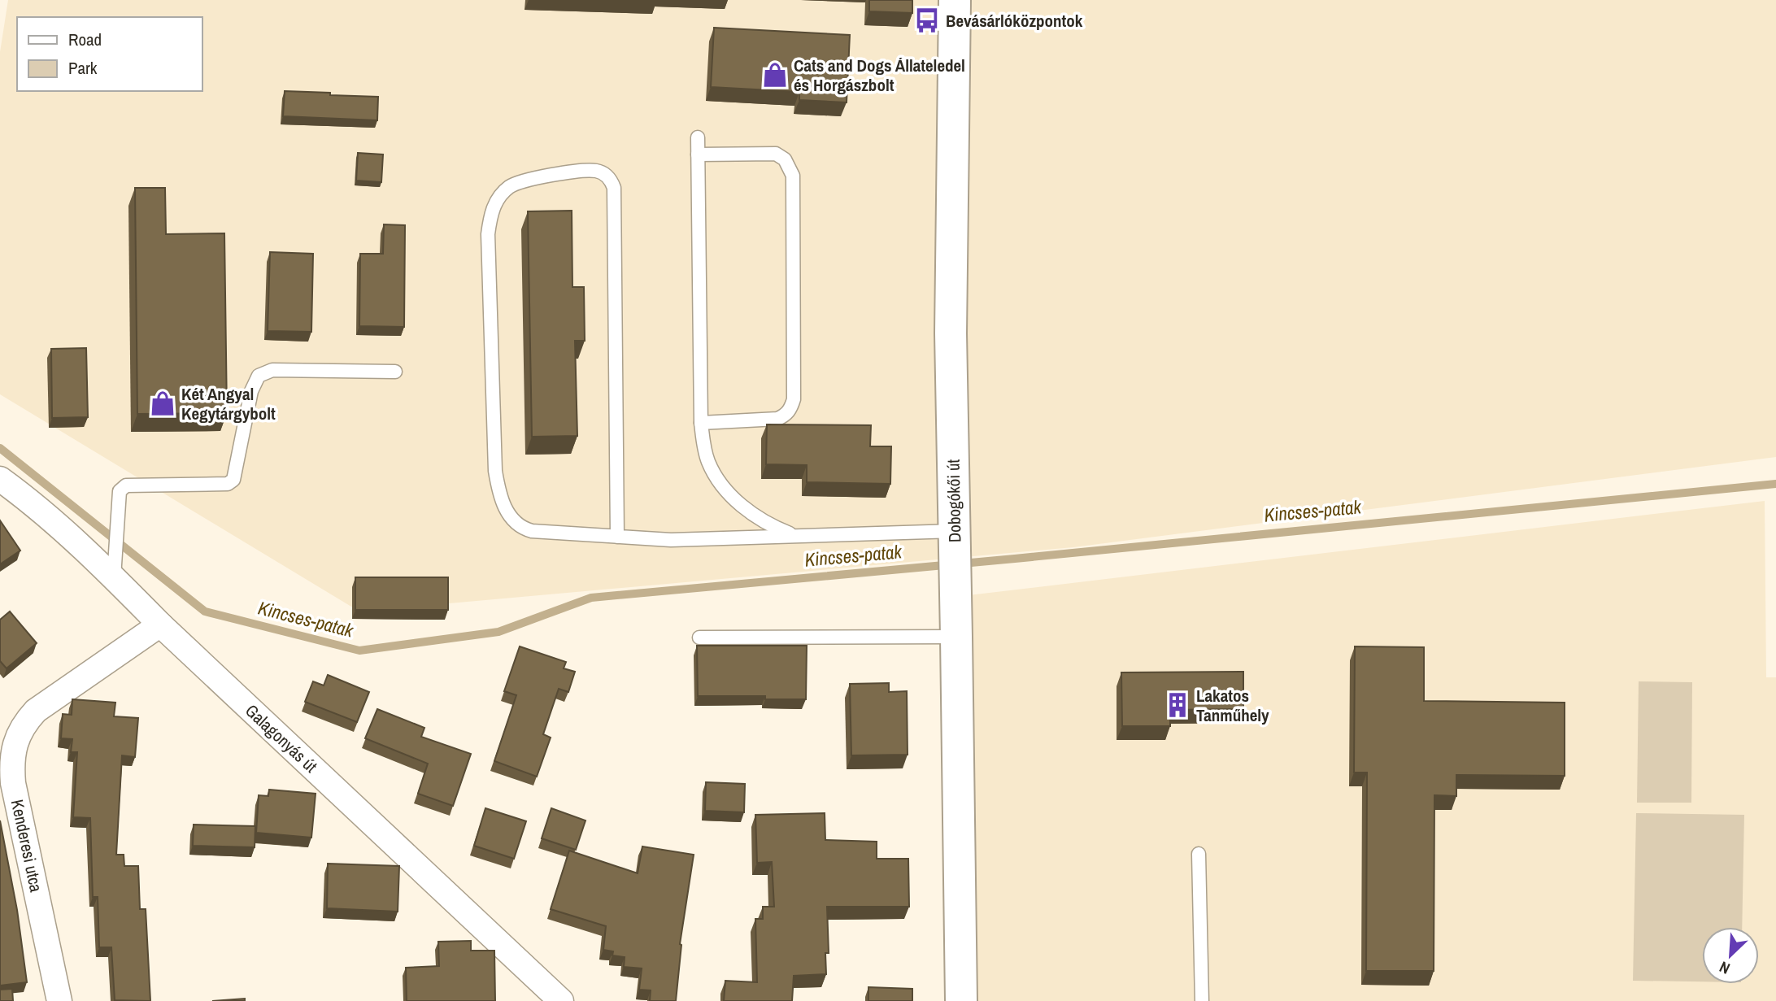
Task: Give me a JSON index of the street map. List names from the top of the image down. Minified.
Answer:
{"streets":{"main road":["Dobogókői út"],"street":["Galagonyás út","Kenderesi utca"]},"crossings":[["Galagonyás út","Kenderesi utca"]],"water":["Kincses-patak"],"places":{"bus stop":["Bevásárlóközpontok"],"shop":["Cats and Dogs Állateledel és Horgászbolt","Két Angyal Kegytárgybolt"],"building":["Lakatos Tanműhely"]},"legend":["Road","Park"],"north":"bottom left"}
